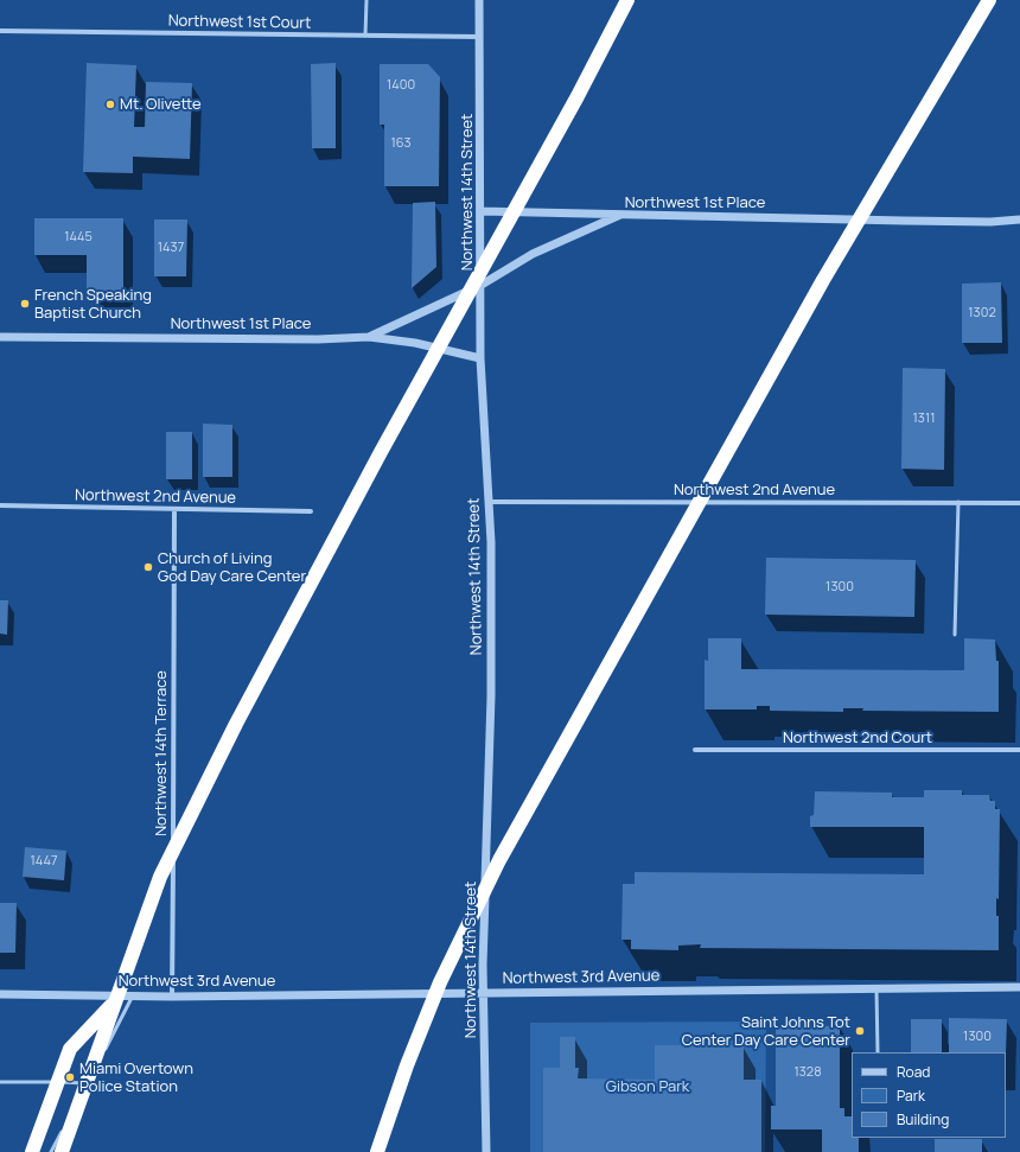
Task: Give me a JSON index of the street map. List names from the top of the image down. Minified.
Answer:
{"streets":{"street":["Northwest 1st Court","Northwest 14th Street","Northwest 1st Place","Northwest 2nd Avenue","Northwest 2nd Court","Northwest 14th Terrace","Northwest 3rd Avenue"]},"crossings":[["Northwest 1st Court","Northwest 14th Street"],["Northwest 14th Street","Northwest 1st Place"],["Northwest 14th Street","Northwest 2nd Avenue"],["Northwest 14th Street","Northwest 3rd Avenue"],["Northwest 2nd Avenue","Northwest 14th Terrace"],["Northwest 14th Terrace","Northwest 3rd Avenue"]],"parks":["Gibson Park"],"places":["Mt. Olivette","French Speaking Baptist Church","Church of Living God Day Care Center","Saint Johns Tot Center Day Care Center","Miami Overtown Police Station"],"house_numbers":["1400","163","1445","1437","1302","1311","1300","1447","1300","1328"],"legend":["Road","Park","Building"]}
